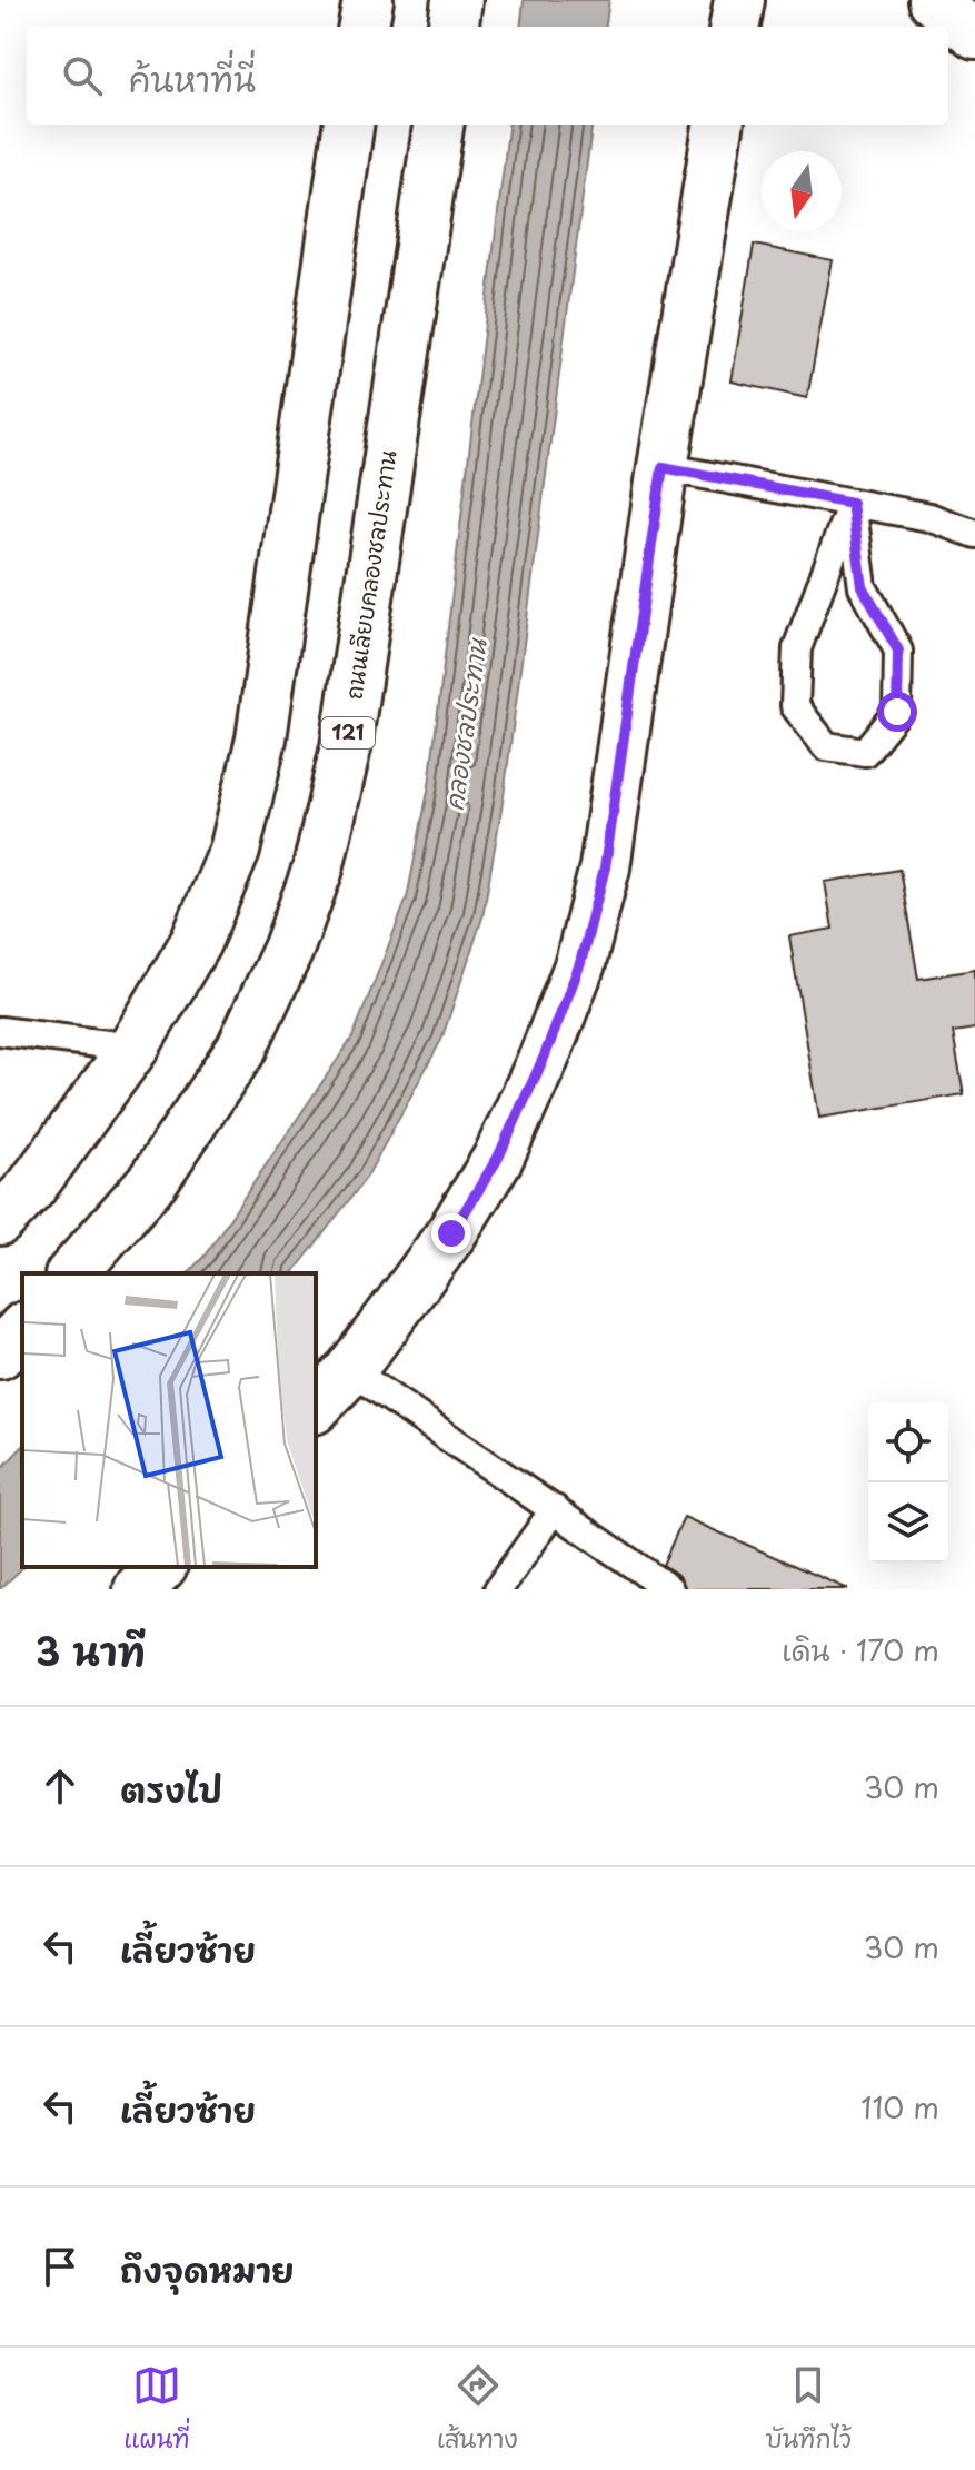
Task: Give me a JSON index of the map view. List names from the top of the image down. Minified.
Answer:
{"streets":{"main road":["ถนนเลียบคลองชลประทาน","121"]},"water":["คลองชลประทาน"],"north":"bottom","page":{"search":"ค้นหาที่นี่","heading":["3 นาที","เดิน · 170 m"],"list":[["ตรงไป","30 m"],["เลี้ยวซ้าย","30 m"],["เลี้ยวซ้าย","110 m"],"ถึงจุดหมาย"],"nav":["แผนที่","เส้นทาง","บันทึกไว้"]}}
